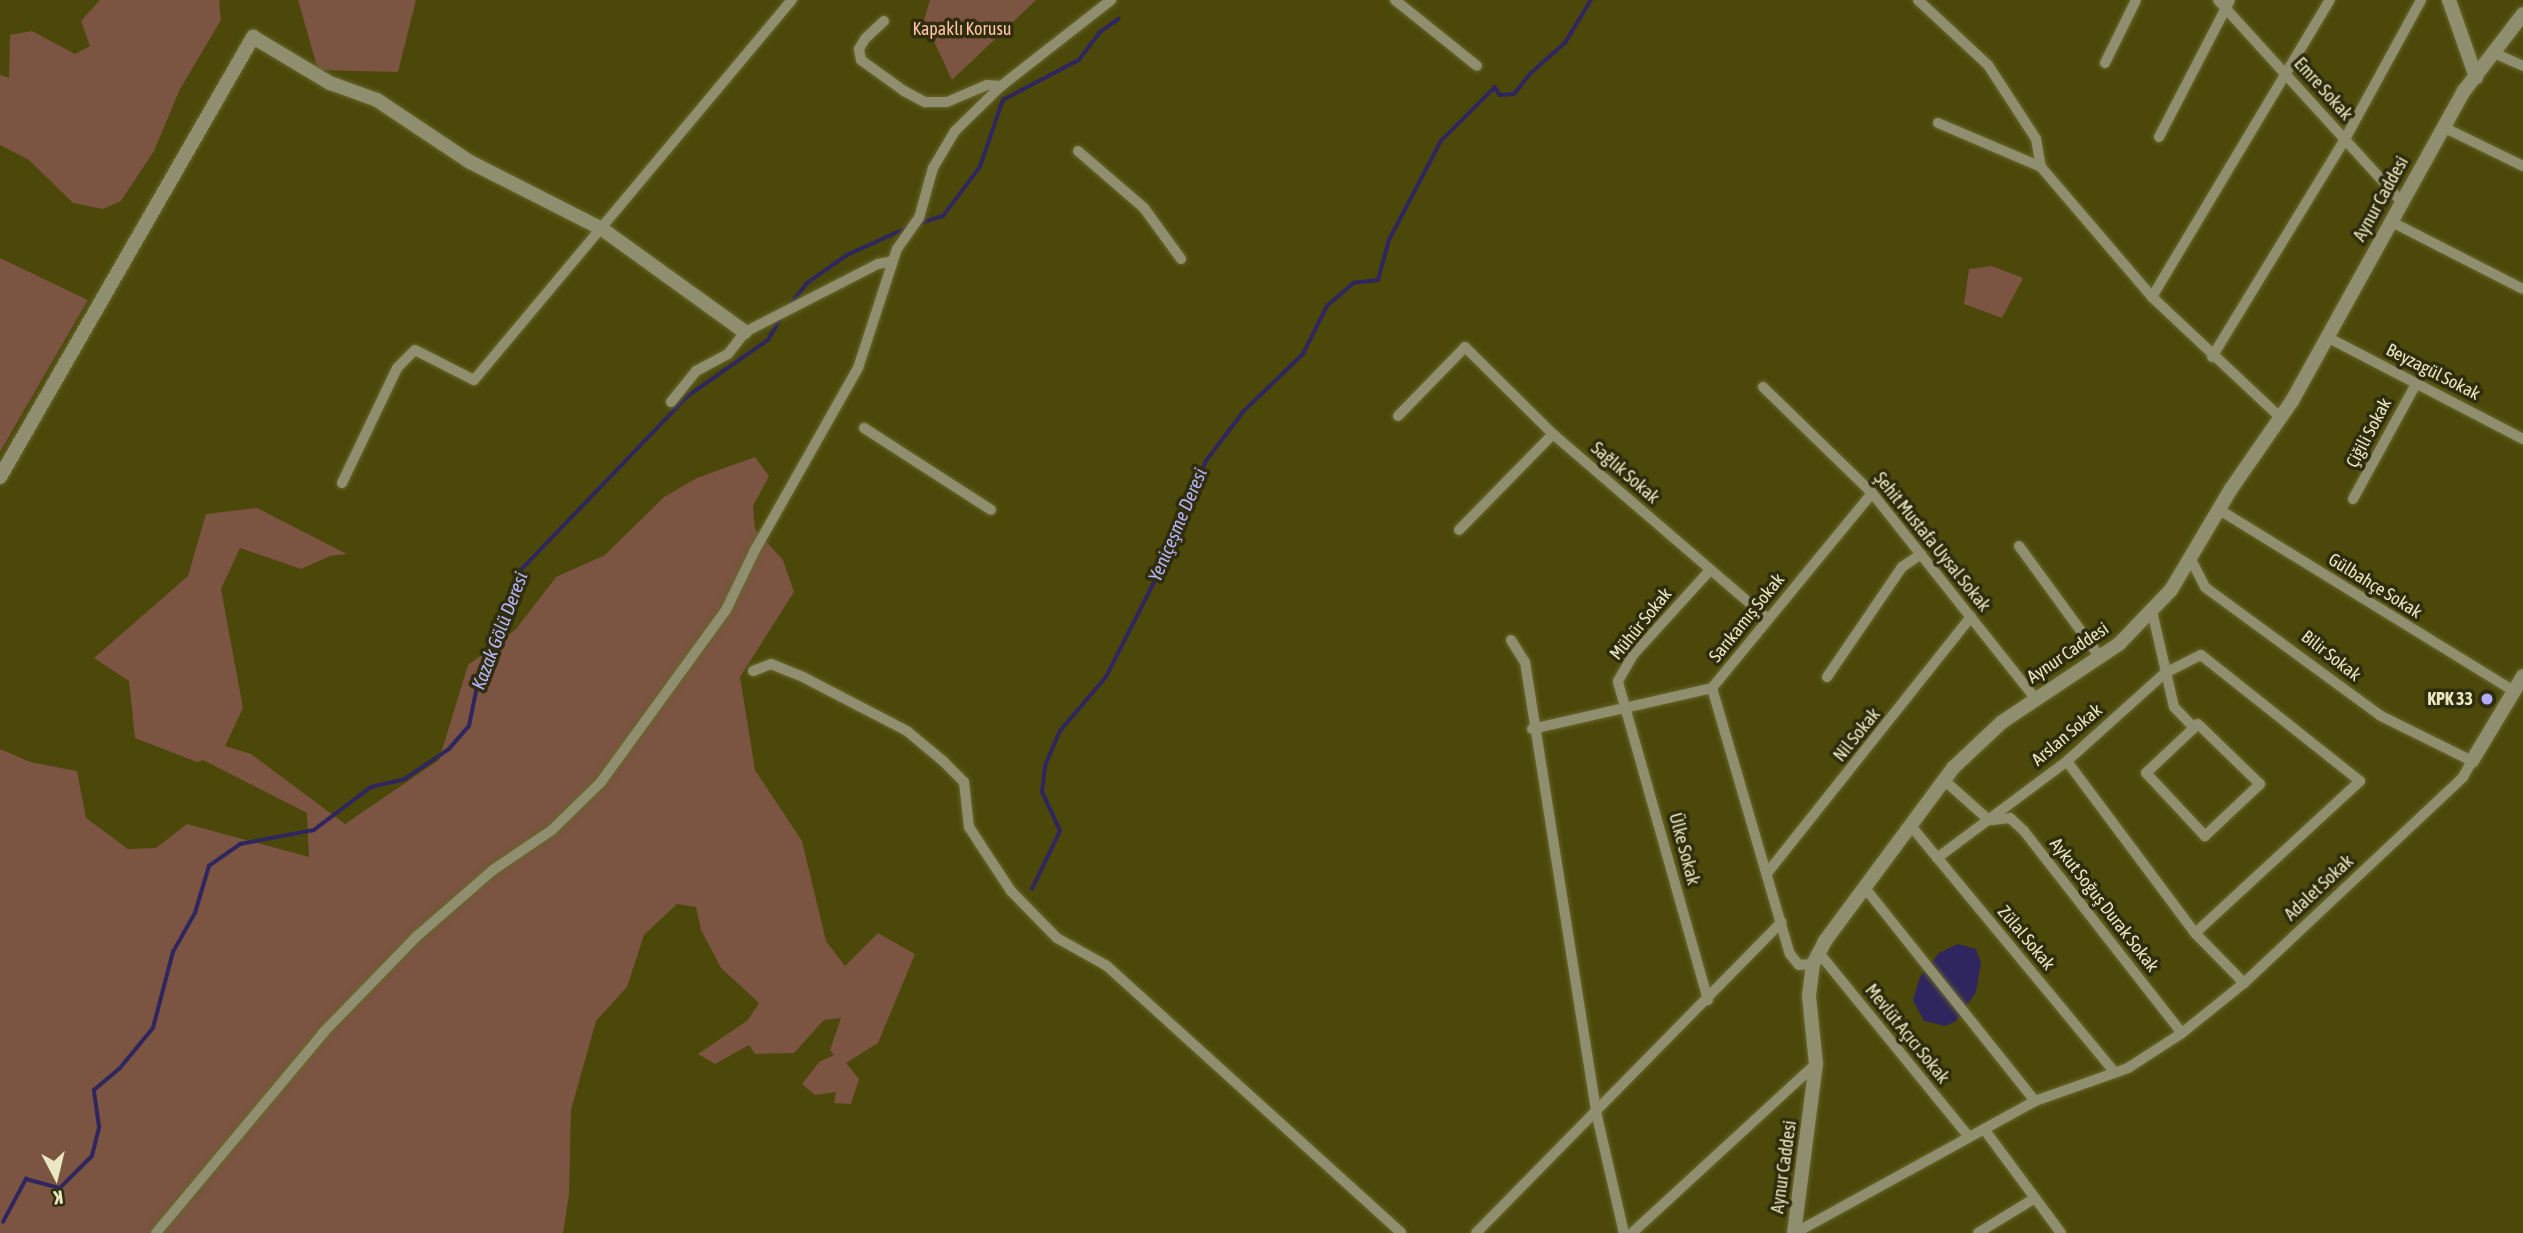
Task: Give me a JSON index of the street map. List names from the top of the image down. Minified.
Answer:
{"streets":{"street":["Emre Sokak","Aynur Caddesi","Beyzagül Sokak","Çiğili Sokak","Sağlık Sokak","Şehit Mustafa Uysal Sokak","Gülbahçe Sokak","Sarıkamış Sokak","Mühür Sokak","Bilir Sokak","Nil Sokak","Arslan Sokak","Ülke Sokak","Adalet Sokak","Aykut Soğuş Durak Sokak","Zülal Sokak","Mevlüt Açıcı Sokak"]},"crossings":[["Emre Sokak","Aynur Caddesi"],["Aynur Caddesi","Beyzagül Sokak"],["Aynur Caddesi","Şehit Mustafa Uysal Sokak"],["Aynur Caddesi","Gülbahçe Sokak"],["Aynur Caddesi","Bilir Sokak"],["Aynur Caddesi","Adalet Sokak"],["Aynur Caddesi","Zülal Sokak"],["Aynur Caddesi","Mevlüt Açıcı Sokak"],["Beyzagül Sokak","Çiğili Sokak"],["Sağlık Sokak","Sarıkamış Sokak"],["Sağlık Sokak","Mühür Sokak"],["Şehit Mustafa Uysal Sokak","Sarıkamış Sokak"],["Şehit Mustafa Uysal Sokak","Nil Sokak"],["Sarıkamış Sokak","Mühür Sokak"],["Sarıkamış Sokak","Ülke Sokak"],["Mühür Sokak","Ülke Sokak"],["Bilir Sokak","Adalet Sokak"],["Arslan Sokak","Aykut Soğuş Durak Sokak"],["Arslan Sokak","Zülal Sokak"],["Adalet Sokak","Aykut Soğuş Durak Sokak"],["Adalet Sokak","Zülal Sokak"],["Adalet Sokak","Mevlüt Açıcı Sokak"]],"water":["Yeniçeşme Deresi","Kazak Gölü Deresi"],"parks":["Kapaklı Korusu"],"places":["KPK 33"],"north":"bottom"}
